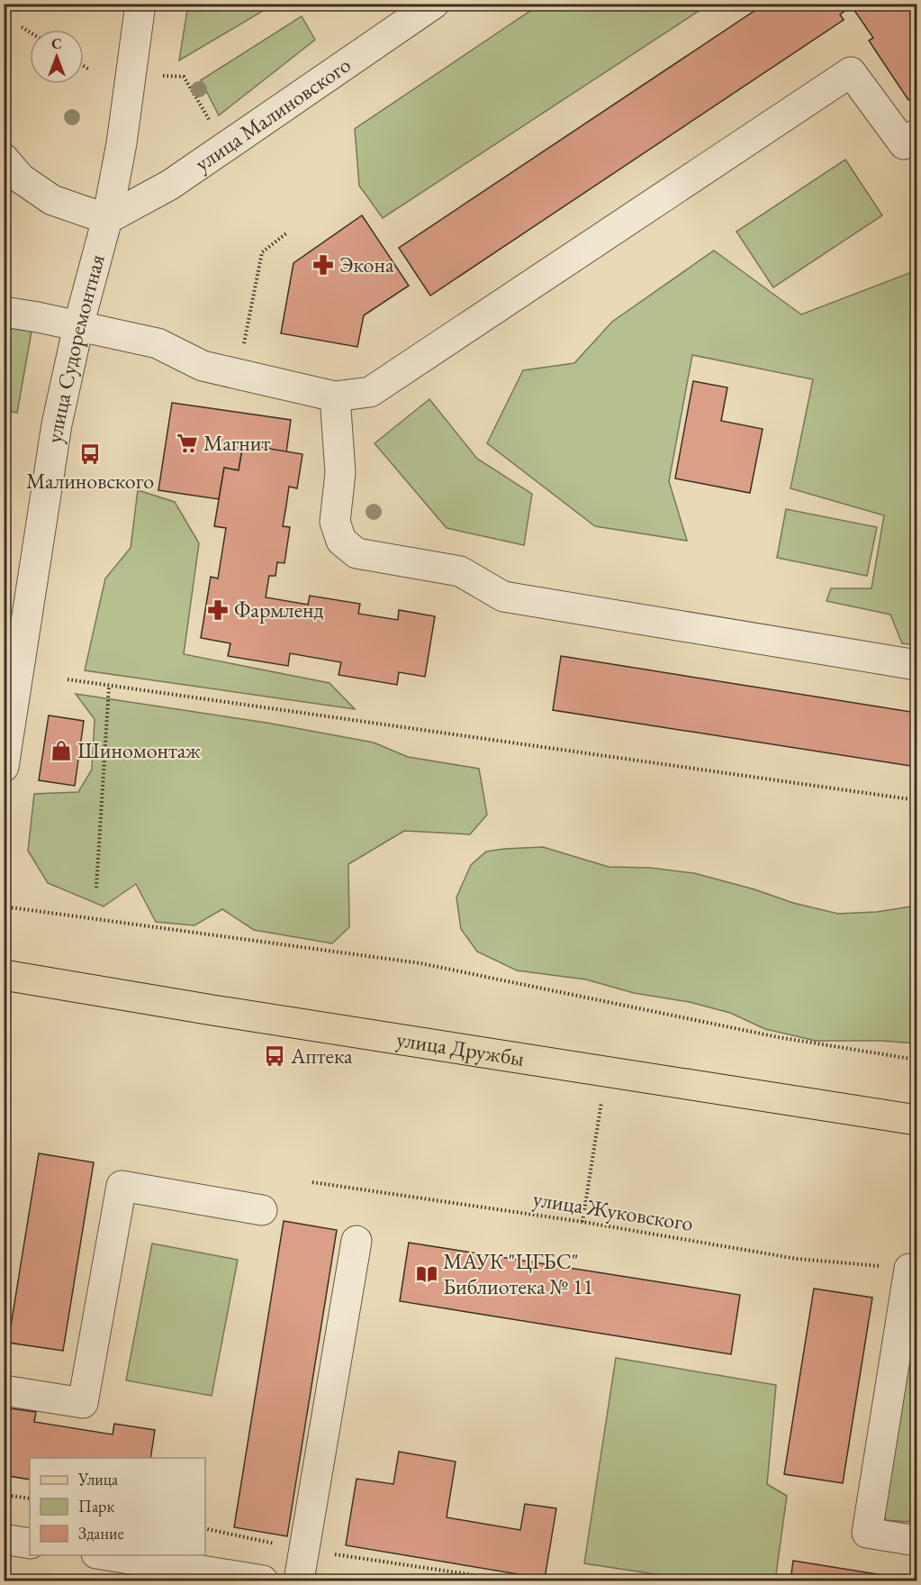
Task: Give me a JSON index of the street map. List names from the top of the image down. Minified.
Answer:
{"streets":{"main road":["улица Дружбы"],"street":["улица Малиновского","улица Судоремонтная"],"path":["улица Жуковского"]},"crossings":[["улица Малиновского","улица Судоремонтная"]],"places":{"pharmacy":["Экона","Фармленд"],"supermarket":["Магнит"],"bus stop":["Малиновского","Аптека"],"shop":["Шиномонтаж"],"library":["МАУК \"ЦГБС\" Библиотека № 11"]},"legend":["Улица","Парк","Здание"],"north":"top"}
